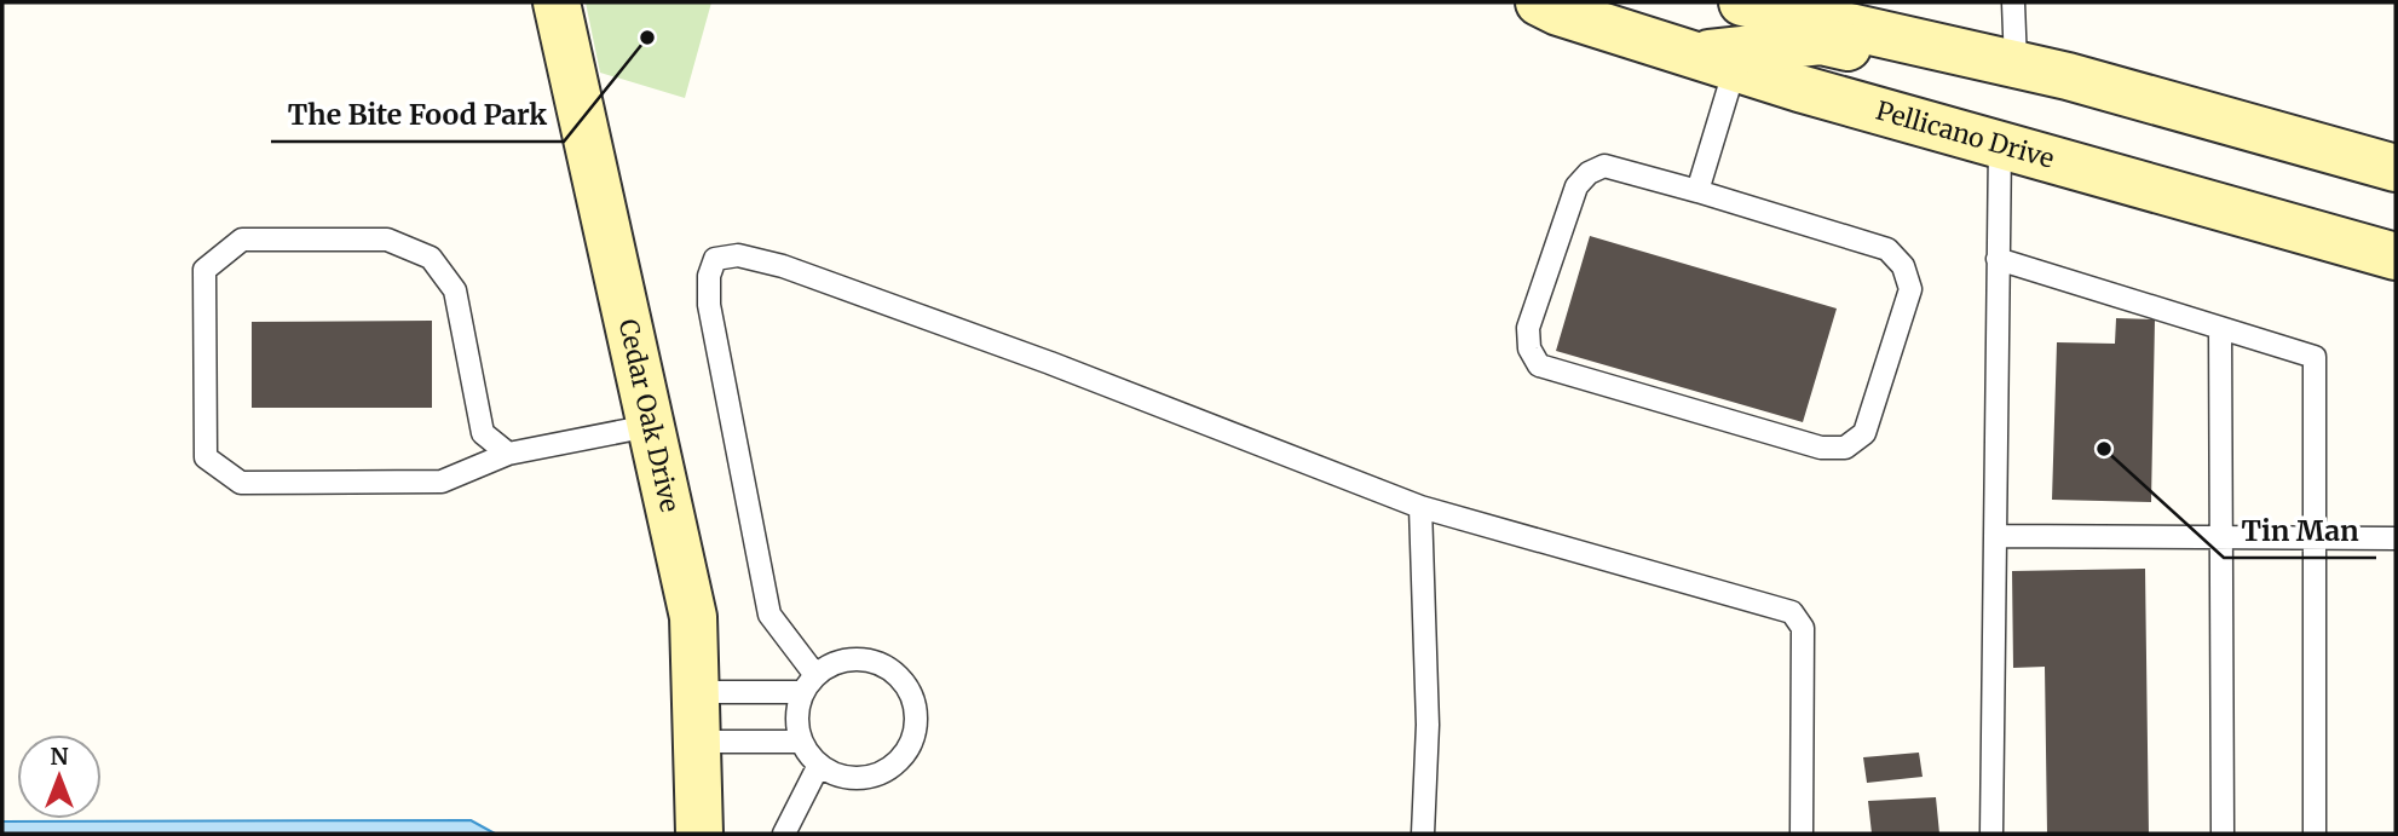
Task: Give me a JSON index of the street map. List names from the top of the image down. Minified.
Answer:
{"streets":{"main road":["Pellicano Drive","Cedar Oak Drive"]},"places":["The Bite Food Park","Tin Man"],"north":"top"}
